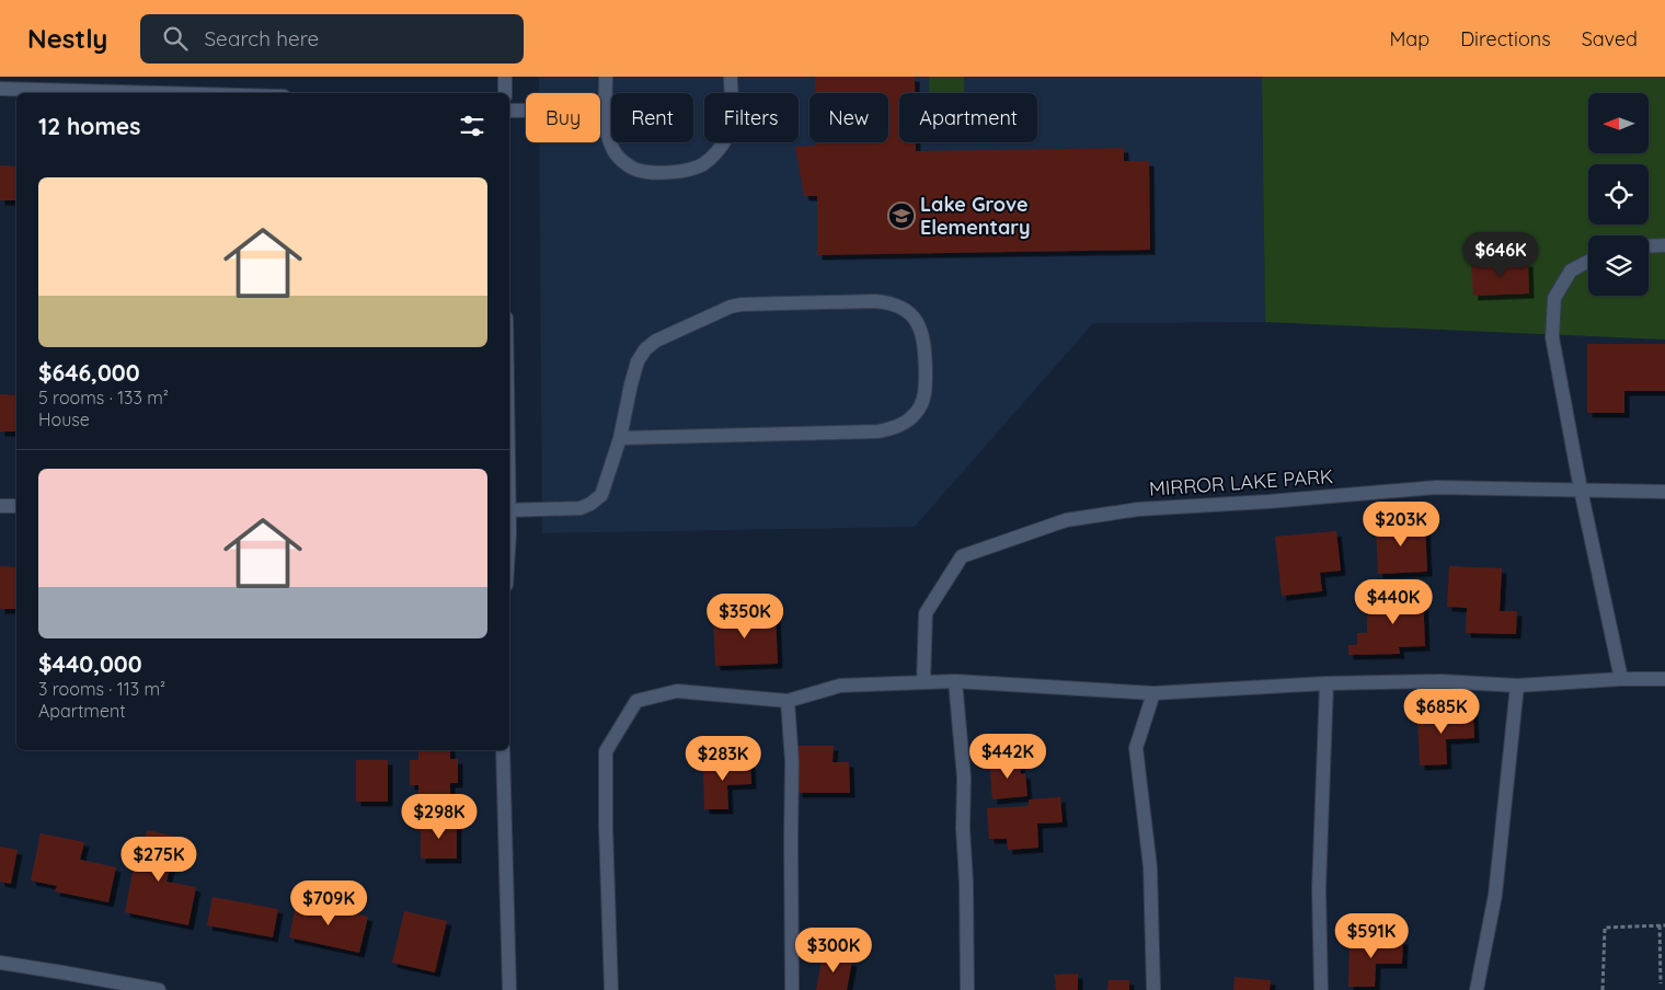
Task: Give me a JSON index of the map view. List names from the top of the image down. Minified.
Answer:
{"streets":{"street":["MIRROR LAKE PARK"]},"places":{"school or university":["Lake Grove Elementary"]},"north":"left","page":{"header":"Nestly","search":"Search here","nav":["Map","Directions","Saved"],"chip":["Buy","Rent","Filters","New","Apartment"],"heading":"12 homes","list":[{"name":"$646,000","note":"5 rooms · 133 m² · House"},{"name":"$440,000","note":"3 rooms · 113 m² · Apartment"}],"price":["$646K","$203K","$440K","$350K","$685K","$442K","$283K","$298K","$275K","$709K","$591K","$300K"]}}
